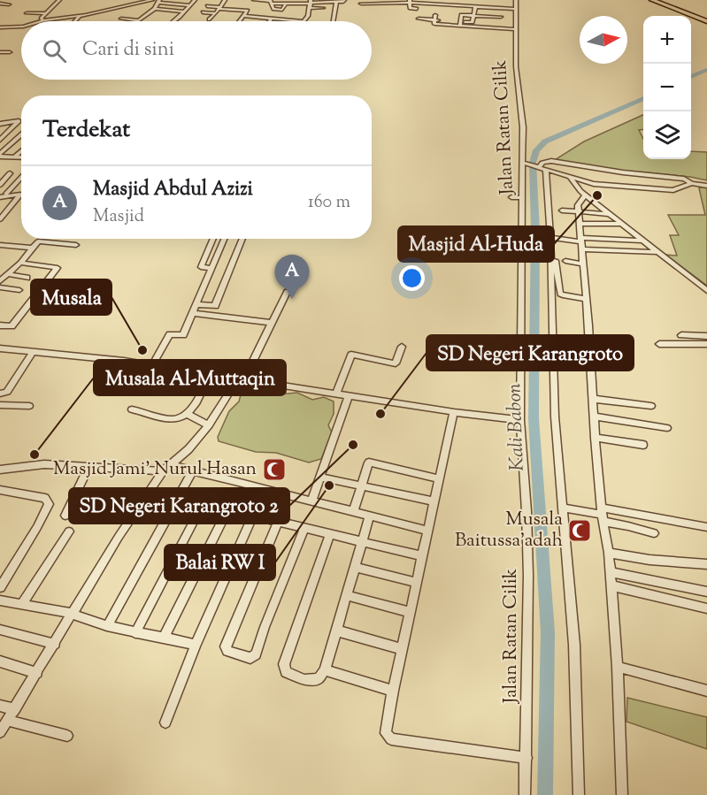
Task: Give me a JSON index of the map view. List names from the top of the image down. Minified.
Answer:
{"streets":{"street":["Jalan Ratan Cilik"]},"water":["Kali Babon"],"places":{"other":["Masjid Al-Huda","Musala","SD Negeri Karangroto","SD Negeri Karangroto 2","Musala Al-Muttaqin","Balai RW I"],"mosque":["Masjid Jami' Nurul Hasan","Musala Baitussa'adah"]},"north":"right","page":{"map_buttons":["+","−"],"search":"Cari di sini","heading":"Terdekat","list":[{"mark":"A","name":"Masjid Abdul Azizi","note":"Masjid","value":"160 m"}],"pins":"A"}}
